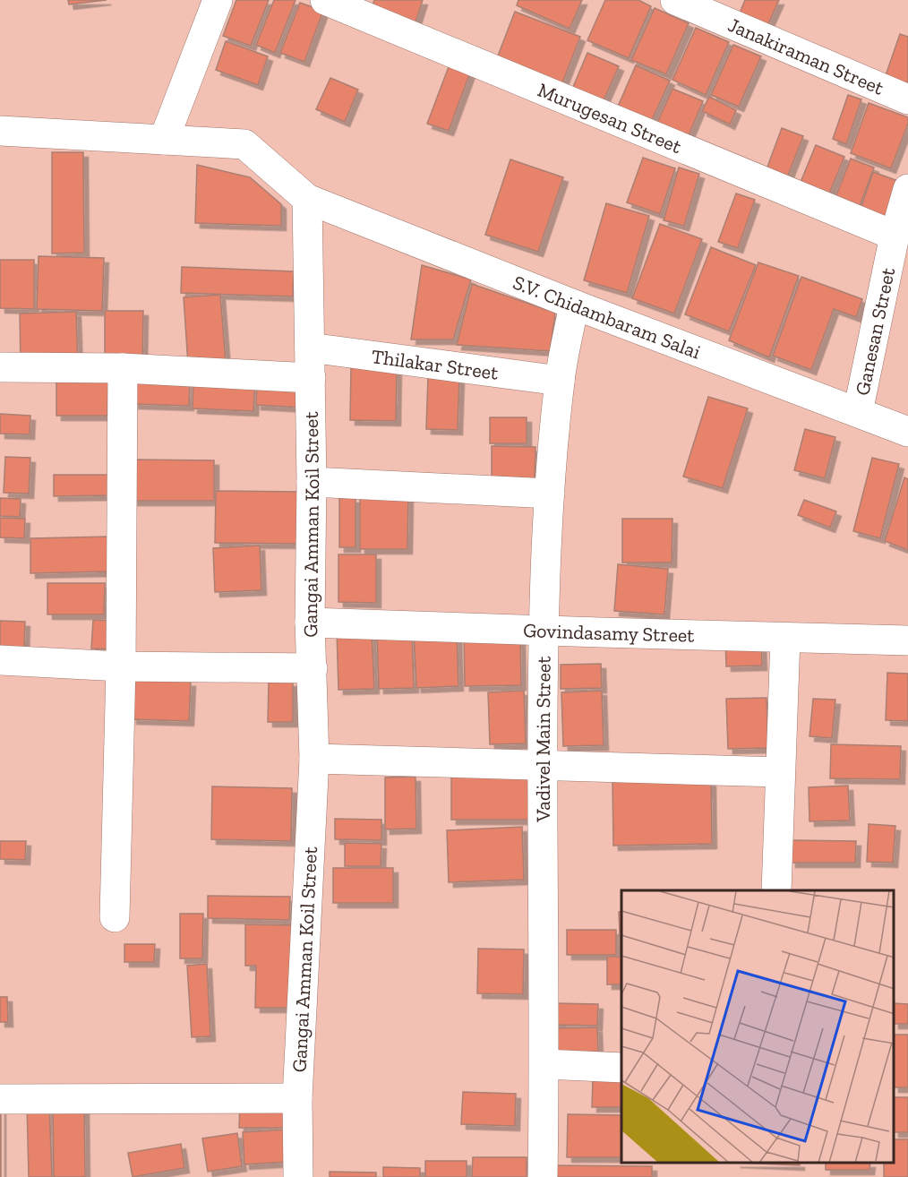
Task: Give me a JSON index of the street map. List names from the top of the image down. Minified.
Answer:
{"streets":{"street":["Janakiraman Street","Murugesan Street","S.V. Chidambaram Salai","Ganesan Street","Thilakar Street","Gangai Amman Koil Street","Govindasamy Street","Vadivel Main Street"]},"crossings":[["Murugesan Street","Ganesan Street"],["S.V. Chidambaram Salai","Ganesan Street"],["S.V. Chidambaram Salai","Gangai Amman Koil Street"],["S.V. Chidambaram Salai","Vadivel Main Street"],["Thilakar Street","Gangai Amman Koil Street"],["Thilakar Street","Vadivel Main Street"],["Gangai Amman Koil Street","Govindasamy Street"],["Govindasamy Street","Vadivel Main Street"]]}
